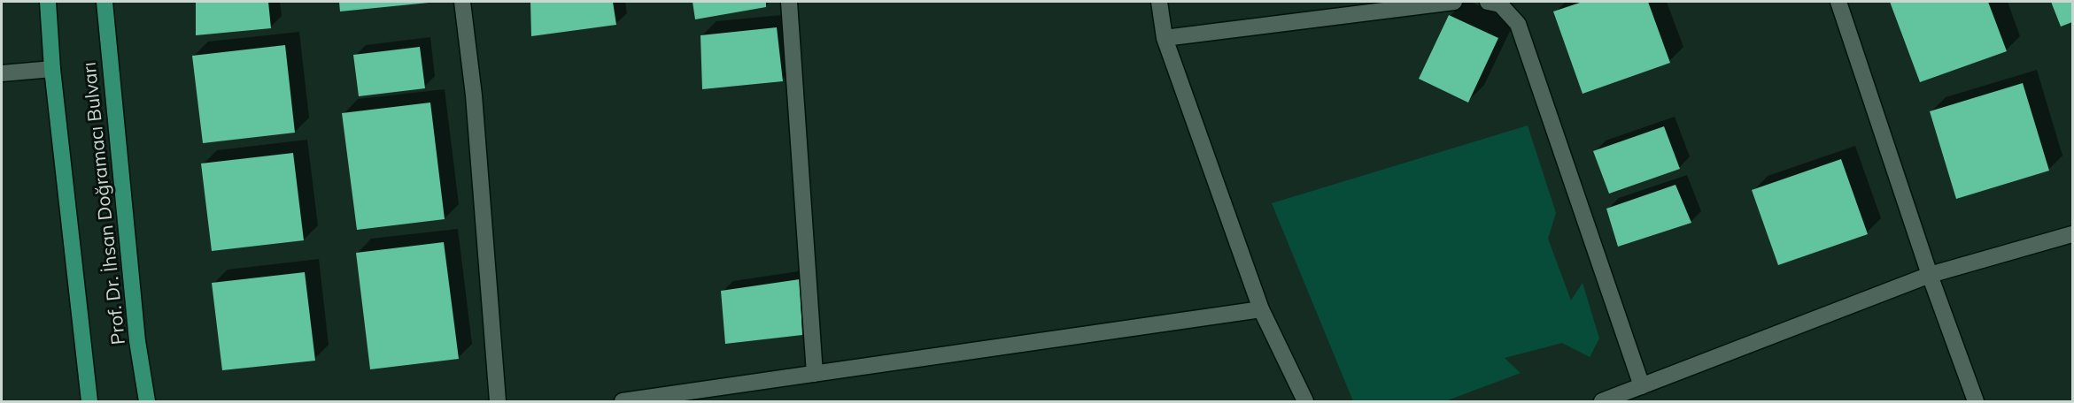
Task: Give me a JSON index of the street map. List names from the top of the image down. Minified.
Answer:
{"streets":{"main road":["Prof. Dr. İhsan Doğramacı Bulvarı"]}}
